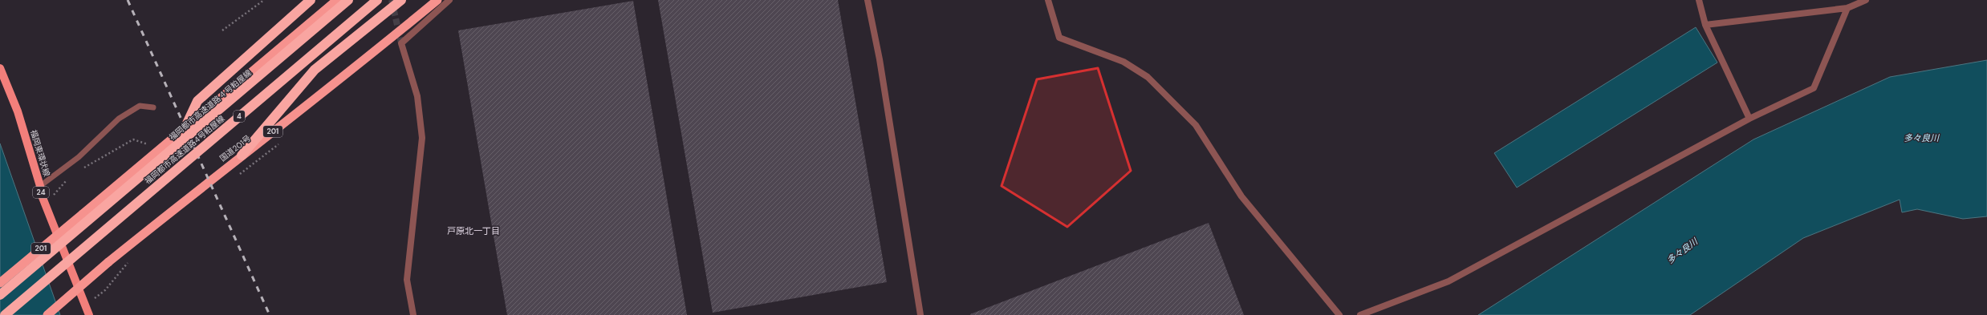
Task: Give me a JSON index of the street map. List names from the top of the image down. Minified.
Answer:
{"streets":{"highway":["福岡都市高速道路４号粕屋線","4","201","国道201号","福岡都市高速道路4号粕屋線"],"main road":["福岡東環状線","24"]},"crossings":[["福岡都市高速道路４号粕屋線","201"]],"districts":["戸原北一丁目"],"water":["多々良川"]}
